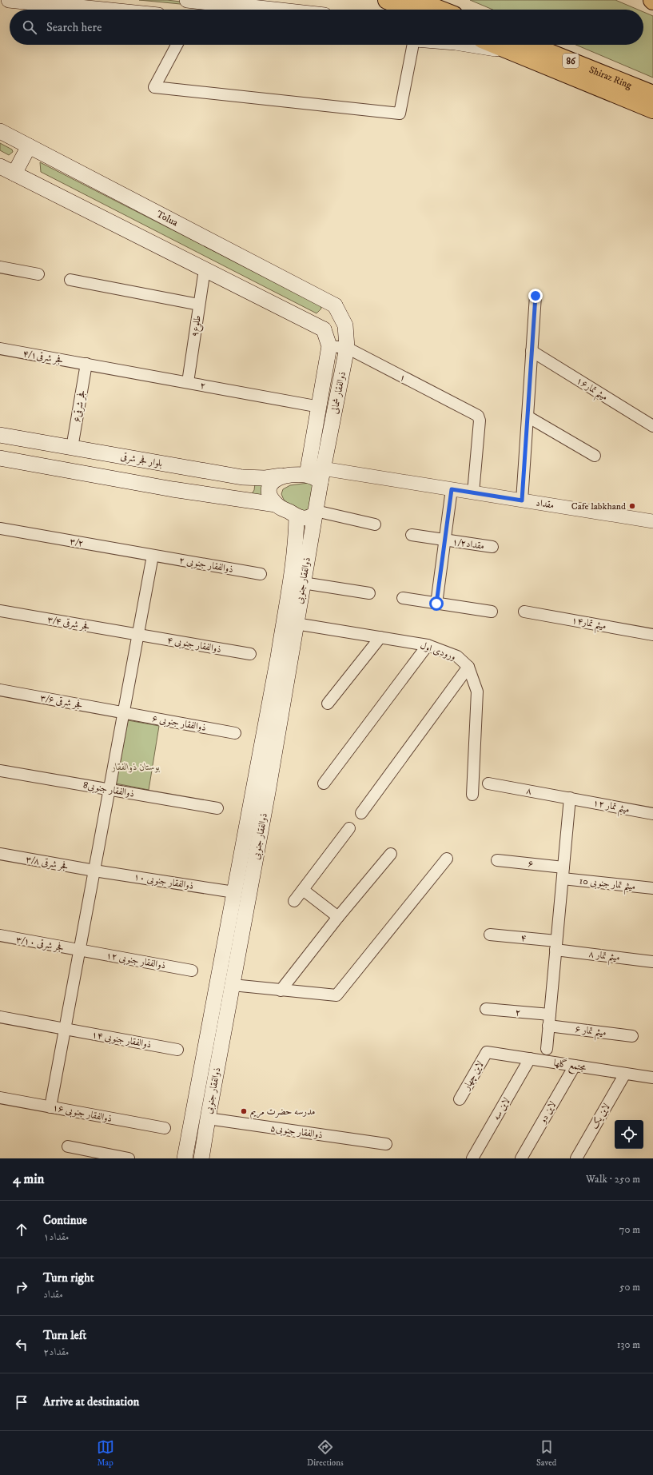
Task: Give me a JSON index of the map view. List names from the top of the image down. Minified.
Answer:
{"streets":{"highway":["86","Shiraz Ring"],"main road":["Tolua","ذوالفقار شمالی","بلوار فجر شرقی","ذوالفقار جنوبی"],"street":["طلوع۹","فجر شرقی۴/۱","۱","۲","میثم تمار۱۶","فجر شرقی۶","مقداد","۳/۲","مقداد۱/۲","۲ ذوالفقار جنوبی","۳/۴ فجر شرقی","میثم تمار۱۴","۴ ذوالفقار جنوبی","ورودی اول","۳/۶ فجر شرقی","۶ ذوالفقار جنوبی","8ذوالفقار جنوبی","۸","میثم تمار ۱۲","۳/۸ فجر شرقی","۶","۱۰ ذوالفقار جنوبی","میثم تمار جنوبی 10","۴","۳/۱۰ فجر شرقی","میثم تمار ۸","۱۲ ذوالفقار جنوبی","میثم تمار ۶","۱۴ ذوالفقار جنوبی","مجتمع گلها","لاین چهار","لاین سه","لاین دو","۱۶ ذوالفقار جنوبی","لاین یک","ذوالفقار جنوبی۵"]},"crossings":[["Tolua","ذوالفقار شمالی"],["طلوع۹","۲"],["فجر شرقی۴/۱","۲"],["فجر شرقی۴/۱","فجر شرقی۶"],["۱","ذوالفقار شمالی"],["۱","مقداد"],["۲","ذوالفقار شمالی"],["۲","فجر شرقی۶"],["۲","میثم تمار ۶"],["ذوالفقار شمالی","بلوار فجر شرقی"],["ذوالفقار شمالی","مقداد"],["ذوالفقار شمالی","ذوالفقار جنوبی"],["فجر شرقی۶","بلوار فجر شرقی"],["بلوار فجر شرقی","مقداد"],["بلوار فجر شرقی","ذوالفقار جنوبی"],["مقداد","ذوالفقار جنوبی"],["۳/۲","۲ ذوالفقار جنوبی"],["ذوالفقار جنوبی","ورودی اول"],["ذوالفقار جنوبی","۱۰ ذوالفقار جنوبی"],["ذوالفقار جنوبی","ذوالفقار جنوبی۵"],["۳/۴ فجر شرقی","۴ ذوالفقار جنوبی"],["۳/۶ فجر شرقی","۶ ذوالفقار جنوبی"],["۸","میثم تمار ۱۲"],["۳/۸ فجر شرقی","۱۰ ذوالفقار جنوبی"],["۴","میثم تمار ۸"],["۳/۱۰ فجر شرقی","۱۲ ذوالفقار جنوبی"],["مجتمع گلها","لاین چهار"],["مجتمع گلها","لاین سه"],["مجتمع گلها","لاین دو"],["مجتمع گلها","لاین یک"]],"parks":["بوستان ذوالفقار"],"places":["Cafe labkhand","مدرسه حضرت مریم"],"page":{"search":"Search here","heading":["4 min","Walk · 250 m"],"list":[["Continue","مقداد۱","70 m"],["Turn right","مقداد","50 m"],["Turn left","مقداد۲","130 m"],"Arrive at destination"],"nav":["Map","Directions","Saved"]}}
